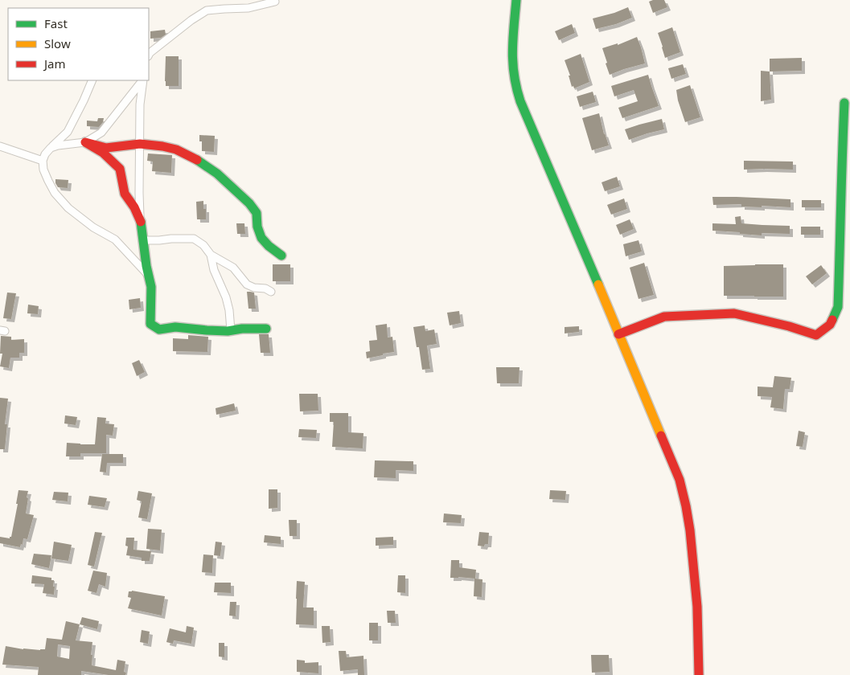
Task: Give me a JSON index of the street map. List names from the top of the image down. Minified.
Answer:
{"legend":["Fast","Slow","Jam"]}
